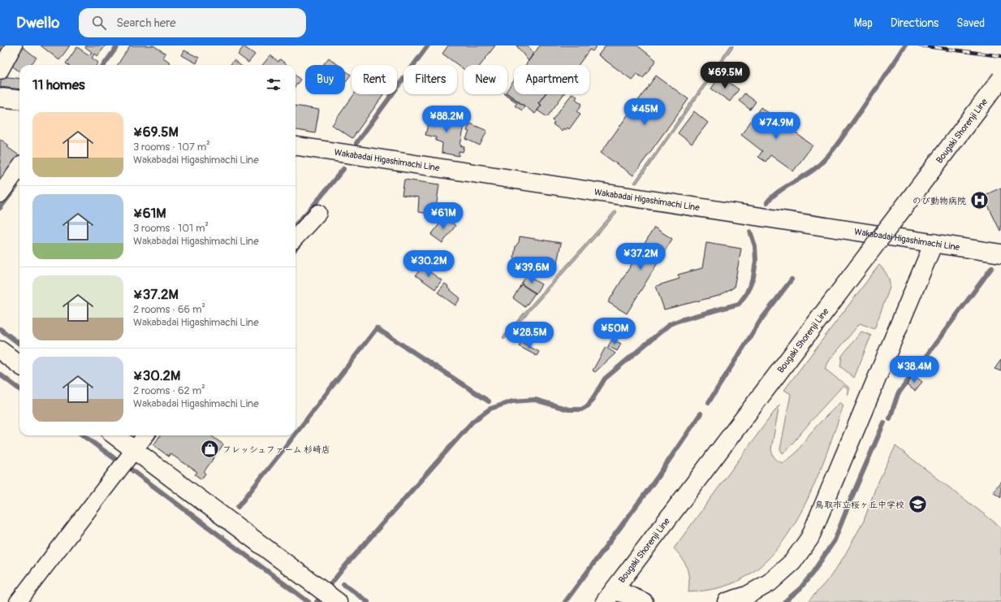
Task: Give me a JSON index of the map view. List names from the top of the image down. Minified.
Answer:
{"streets":{"main road":["Bougaki Shorenji Line","Wakabadai Higashimachi Line"]},"places":{"hospital":["のび動物病院"],"shop":["フレッシュファーム 杉崎店"],"school or university":["鳥取市立桜ヶ丘中学校"]},"page":{"header":"Dwello","search":"Search here","nav":["Map","Directions","Saved"],"price":["¥69.5M","¥45M","¥88.2M","¥74.9M","¥61M","¥37.2M","¥30.2M","¥39.6M","¥50M","¥28.5M","¥38.4M"],"chip":["Buy","Rent","Filters","New","Apartment"],"heading":"11 homes","list":[{"name":"¥69.5M","note":"3 rooms · 107 m² · Wakabadai Higashimachi Line"},{"name":"¥61M","note":"3 rooms · 101 m² · Wakabadai Higashimachi Line"},{"name":"¥37.2M","note":"2 rooms · 66 m² · Wakabadai Higashimachi Line"},{"name":"¥30.2M","note":"2 rooms · 62 m² · Wakabadai Higashimachi Line"}]}}
